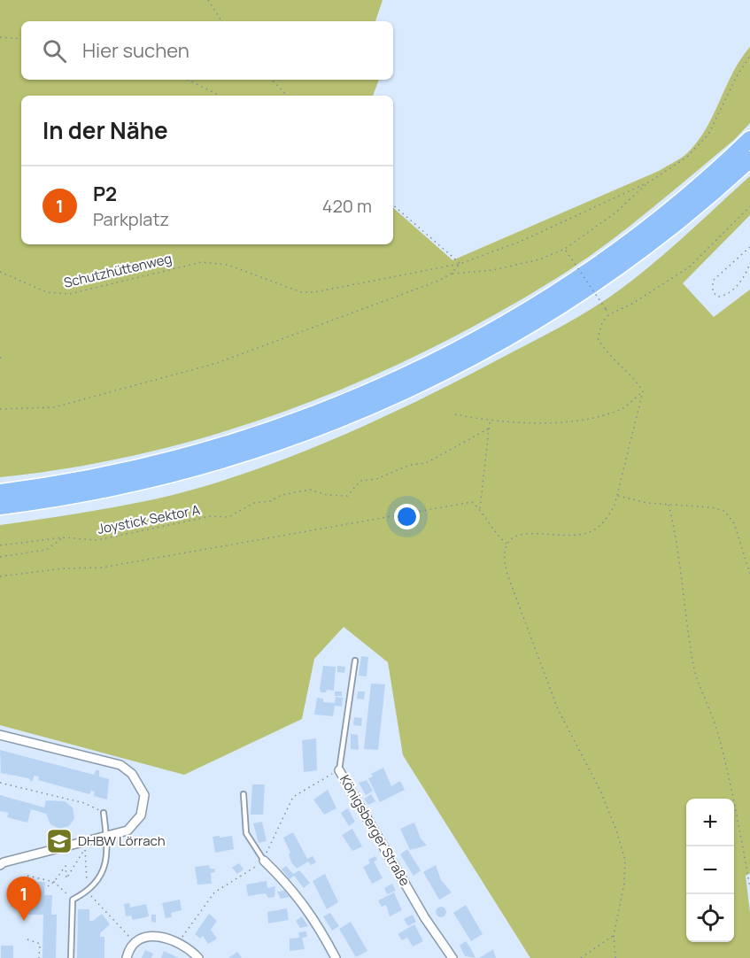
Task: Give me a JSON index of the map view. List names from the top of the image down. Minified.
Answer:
{"streets":{"street":["Königsberger Straße"],"path":["Schutzhüttenweg","Joystick Sektor A"]},"places":{"school or university":["DHBW Lörrach"]},"page":{"search":"Hier suchen","heading":"In der Nähe","list":[{"mark":"1","name":"P2","note":"Parkplatz","value":"420 m"}],"map_buttons":["+","−"],"pins":"1"}}
